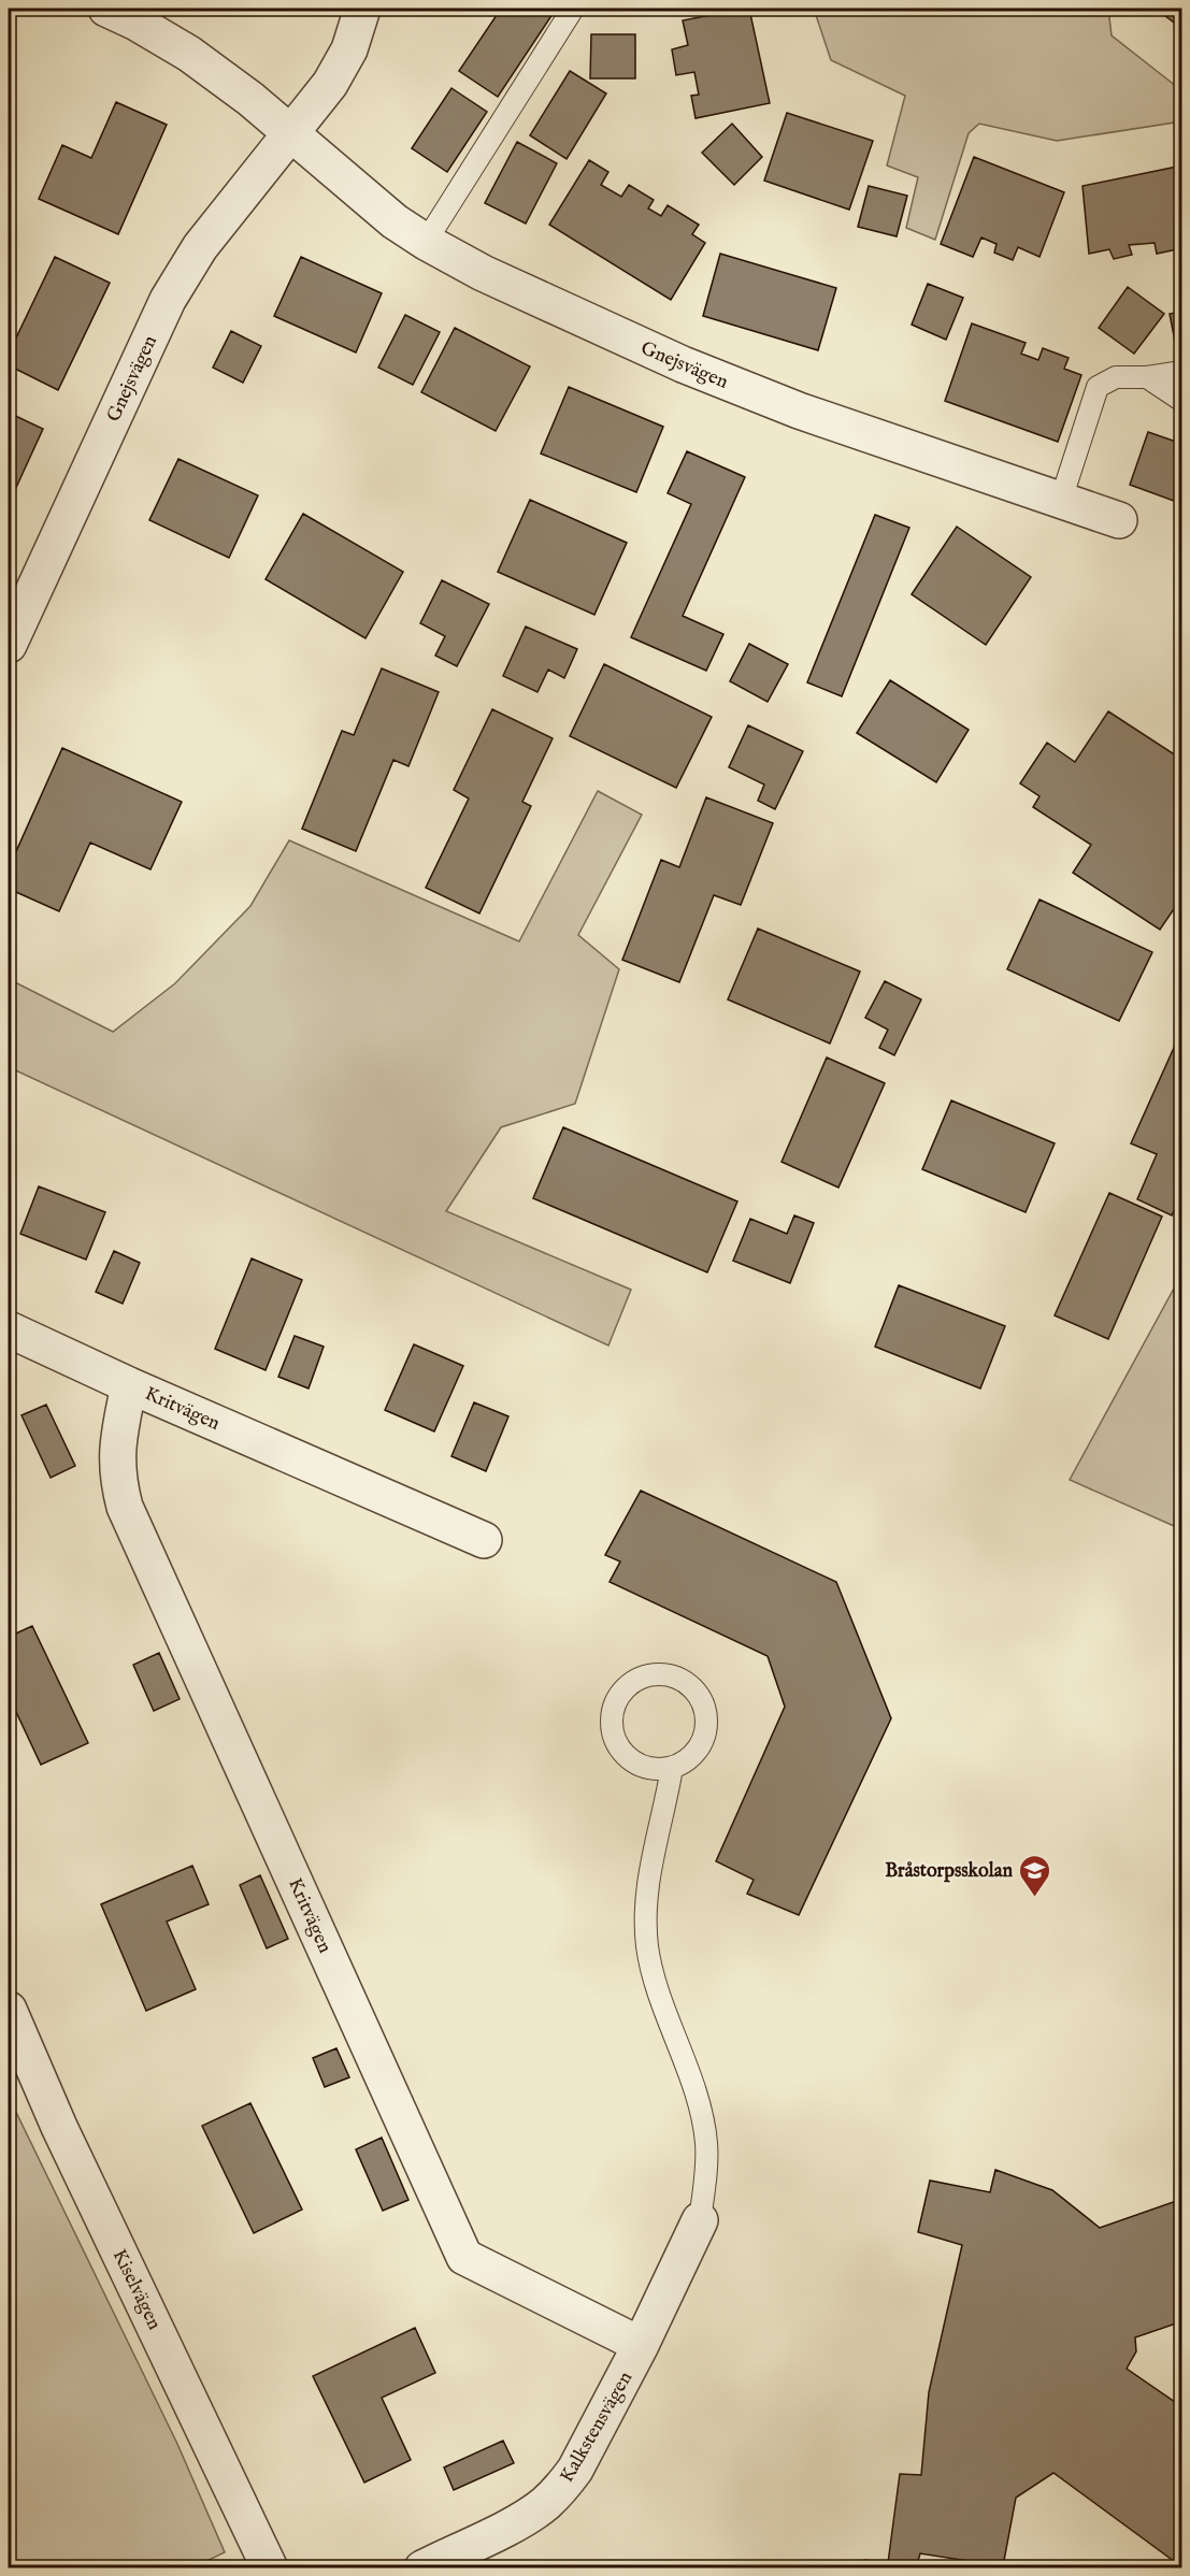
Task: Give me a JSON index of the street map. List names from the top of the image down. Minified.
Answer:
{"streets":{"street":["Gnejsvägen","Kritvägen","Kiselvägen","Kalkstensvägen"]},"crossings":[["Kritvägen","Kalkstensvägen"]],"places":{"school or university":["Bråstorpsskolan"]}}
